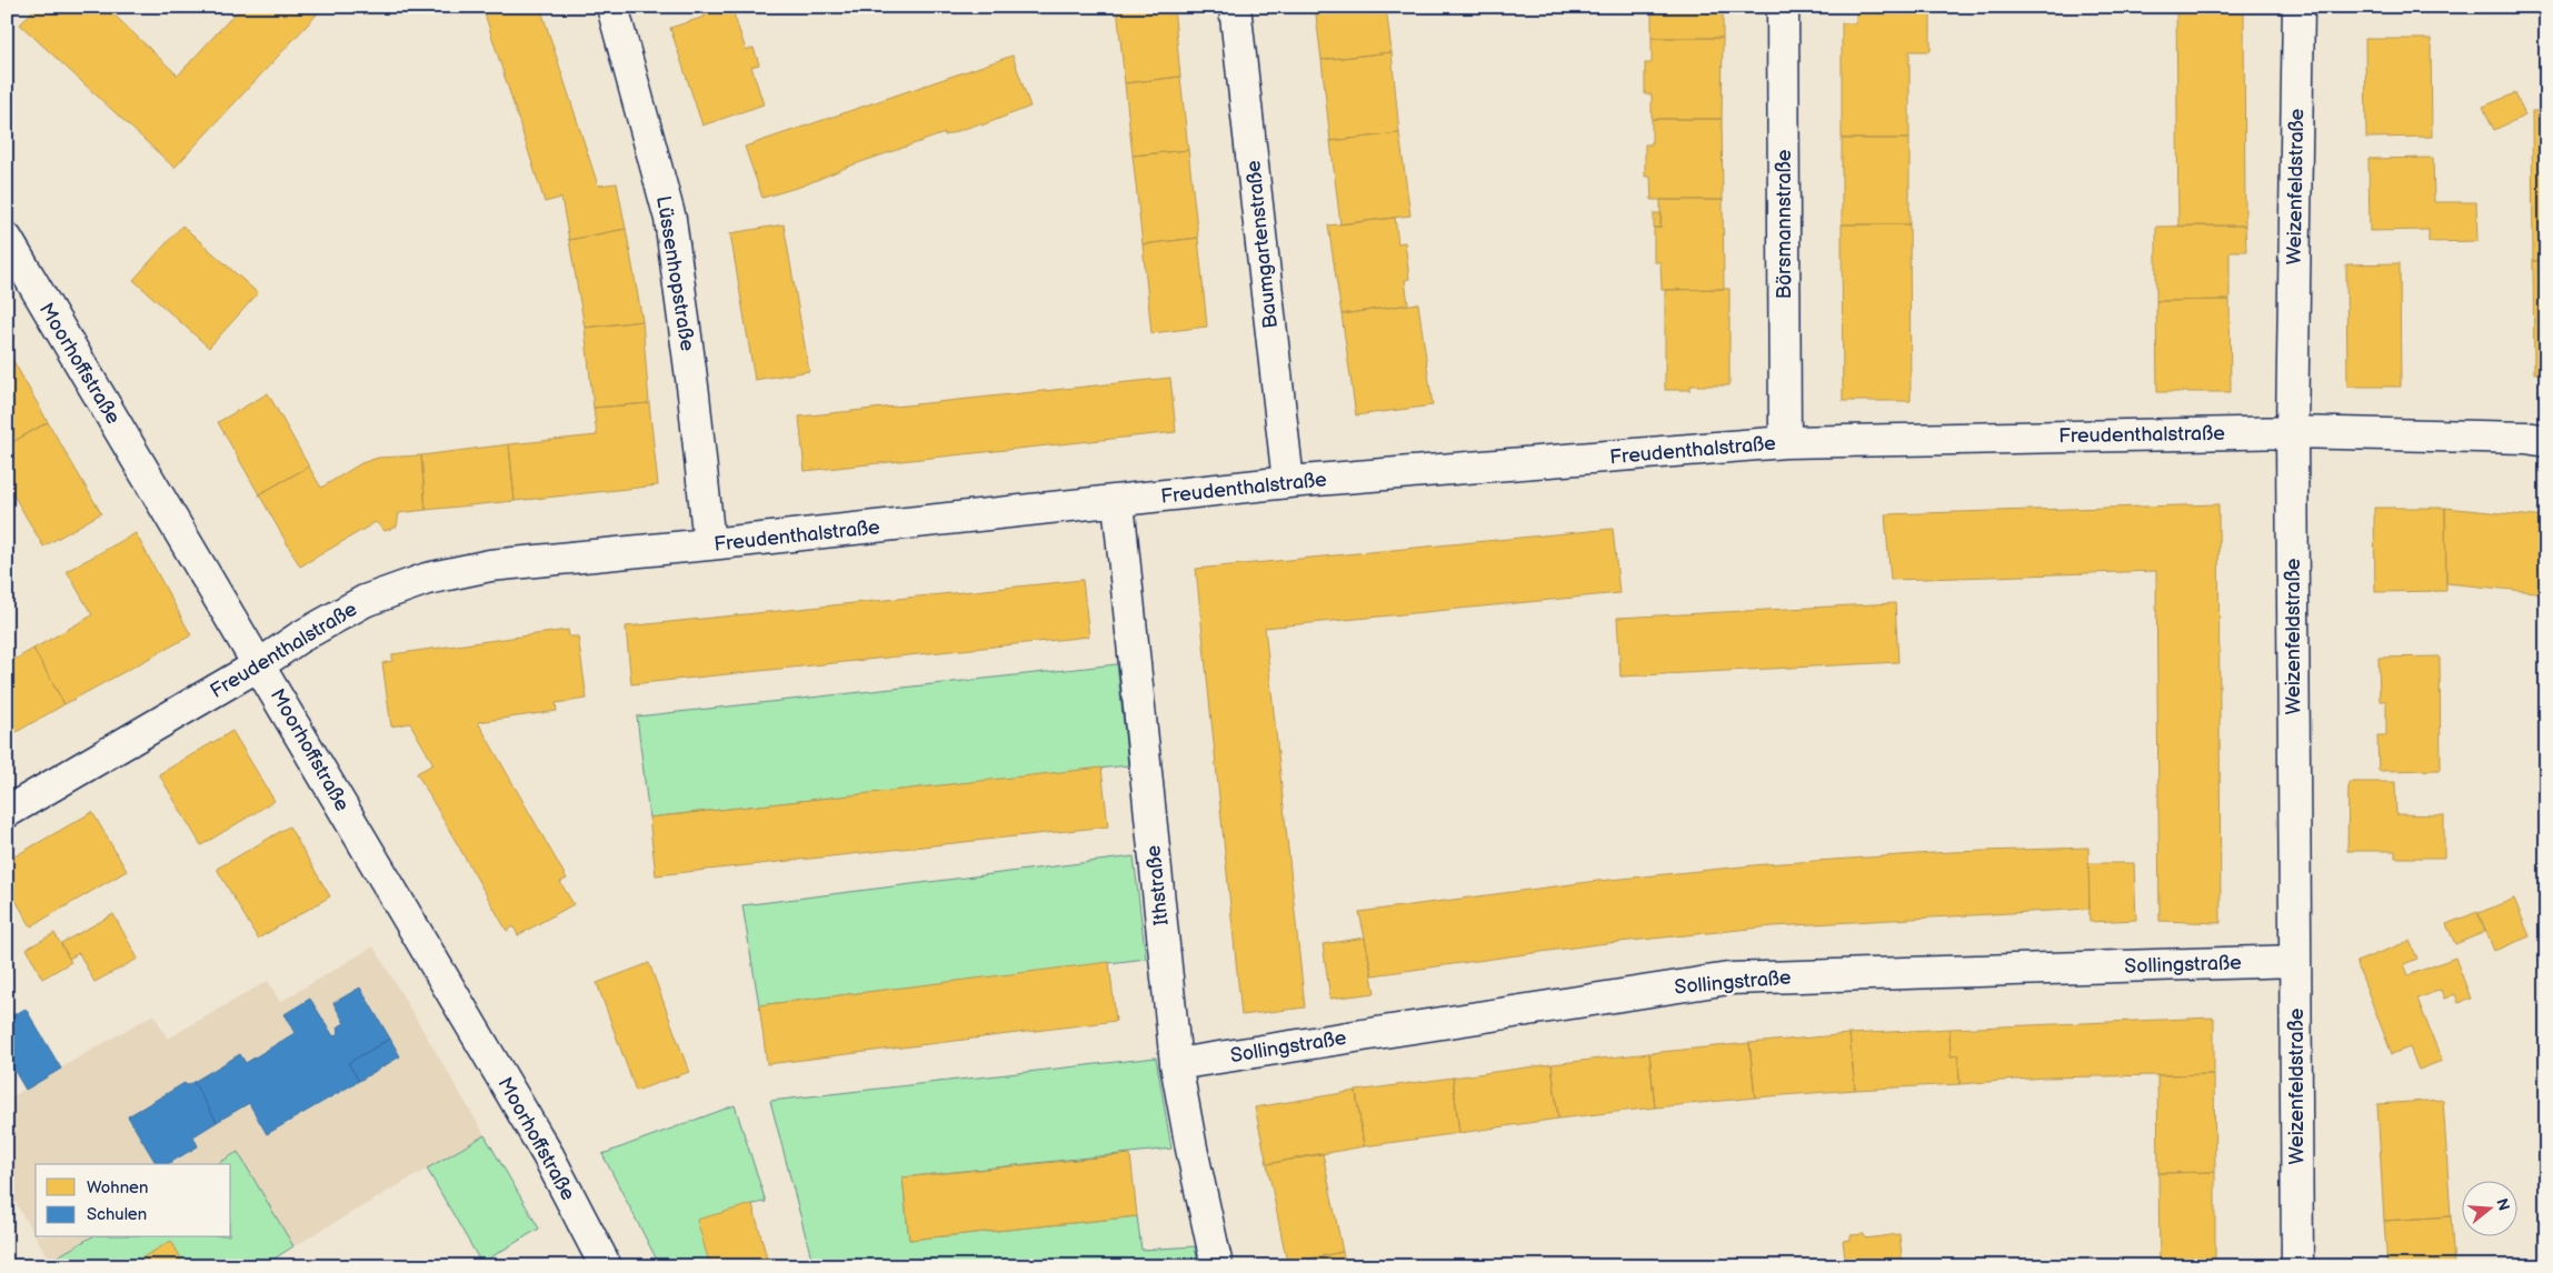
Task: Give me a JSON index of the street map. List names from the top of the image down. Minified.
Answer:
{"streets":{"street":["Weizenfeldstraße","Börsmannstraße","Baumgartenstraße","Lüssenhopstraße","Moorhoffstraße","Freudenthalstraße","Ithstraße","Sollingstraße"]},"crossings":[["Weizenfeldstraße","Freudenthalstraße"],["Weizenfeldstraße","Sollingstraße"],["Börsmannstraße","Freudenthalstraße"],["Baumgartenstraße","Freudenthalstraße"],["Lüssenhopstraße","Freudenthalstraße"],["Moorhoffstraße","Freudenthalstraße"],["Freudenthalstraße","Ithstraße"],["Ithstraße","Sollingstraße"]],"legend":["Wohnen","Schulen"],"north":"right"}
